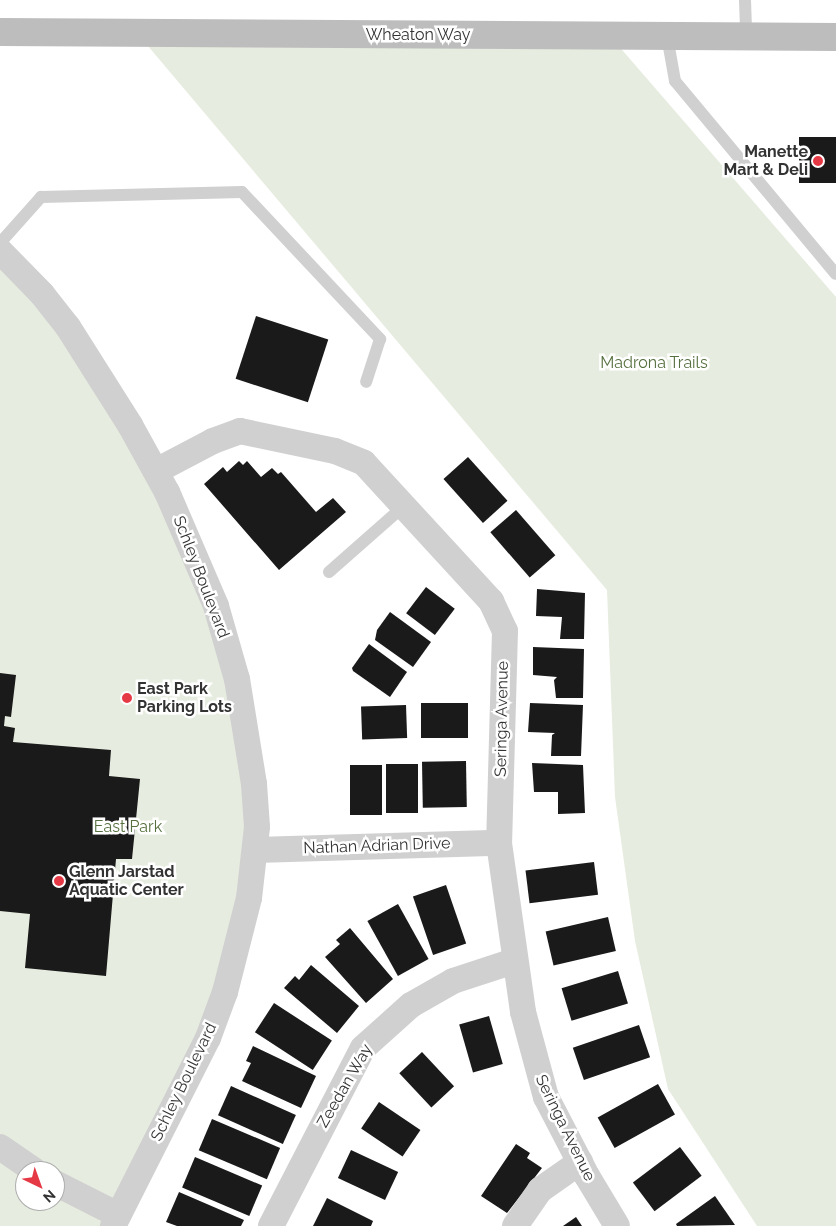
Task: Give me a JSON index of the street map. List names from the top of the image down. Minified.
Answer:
{"streets":{"main road":["Wheaton Way"],"street":["Schley Boulevard","Seringa Avenue","Nathan Adrian Drive","Zeedan Way"]},"crossings":[["Schley Boulevard","Seringa Avenue"],["Schley Boulevard","Nathan Adrian Drive"],["Seringa Avenue","Nathan Adrian Drive"],["Seringa Avenue","Zeedan Way"]],"parks":["Madrona Trails","East Park"],"places":["Manette Mart & Deli","East Park Parking Lots","Glenn Jarstad Aquatic Center"],"north":"bottom right"}
